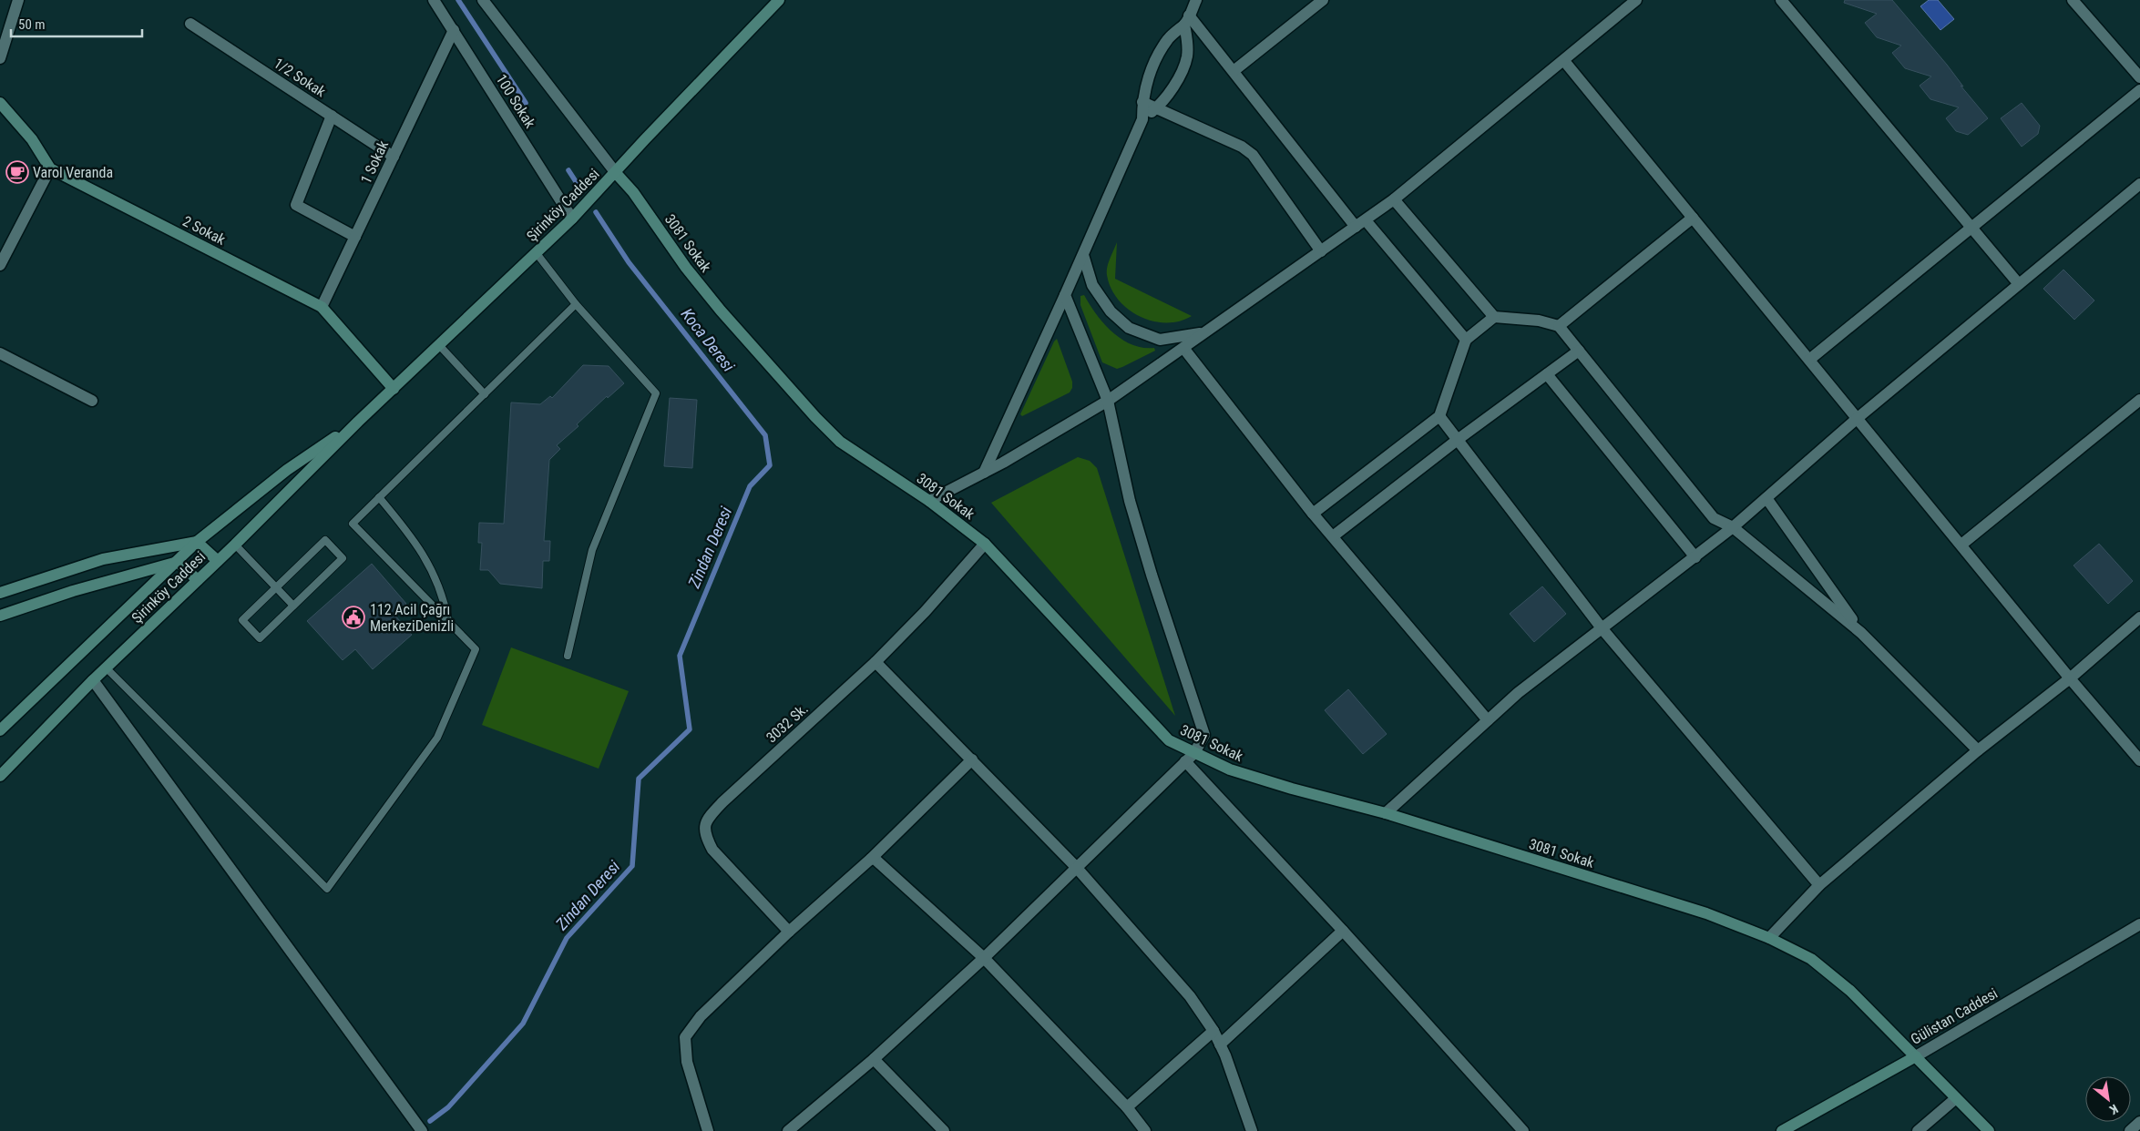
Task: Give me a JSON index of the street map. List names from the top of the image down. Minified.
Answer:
{"streets":{"street":["1/2 Sokak","100 Sokak","1 Sokak","Şirinköy Caddesi","2 Sokak","3081 Sokak","3032 Sk.","Gülistan Caddesi"]},"crossings":[["1/2 Sokak","1 Sokak"],["100 Sokak","1 Sokak"],["100 Sokak","Şirinköy Caddesi"],["1 Sokak","2 Sokak"],["Şirinköy Caddesi","2 Sokak"],["Şirinköy Caddesi","3081 Sokak"],["3081 Sokak","3032 Sk."],["3081 Sokak","Gülistan Caddesi"]],"water":["Koca Deresi","Zindan Deresi"],"places":{"cafe":["Varol Veranda"],"public building":["112 Acil Çağrı MerkeziDenizli"]},"scale_bar":"50 m","north":"bottom right"}
